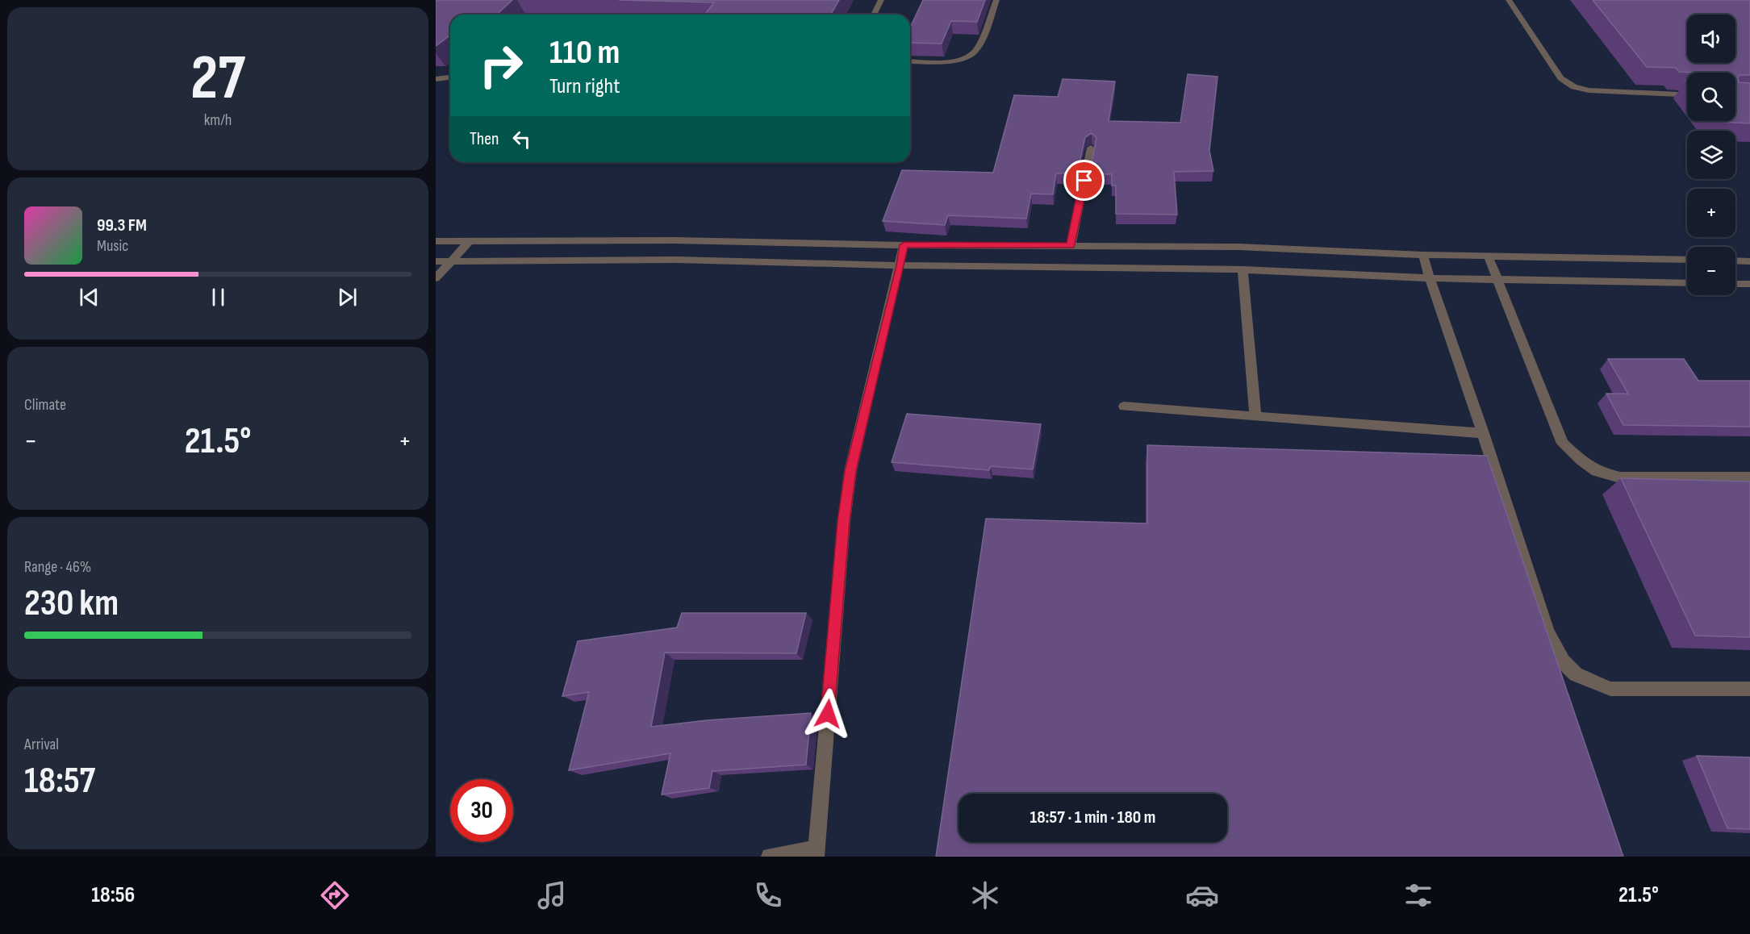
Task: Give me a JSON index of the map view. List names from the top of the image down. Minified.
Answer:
{"page":{"tile":[["27","km/h"],"Climate",["Range · 46%","230 km"],["Arrival","18:57"]],"map_buttons":["+","−"],"turn":["110 m","Turn right"],"then":"Then","song":["99.3 FM","Music"],"heat":["−","21.5°","+"],"limit":"30","trip":"18:57 · 1 min · 180 m","tabs":["18:56","21.5°"]}}
